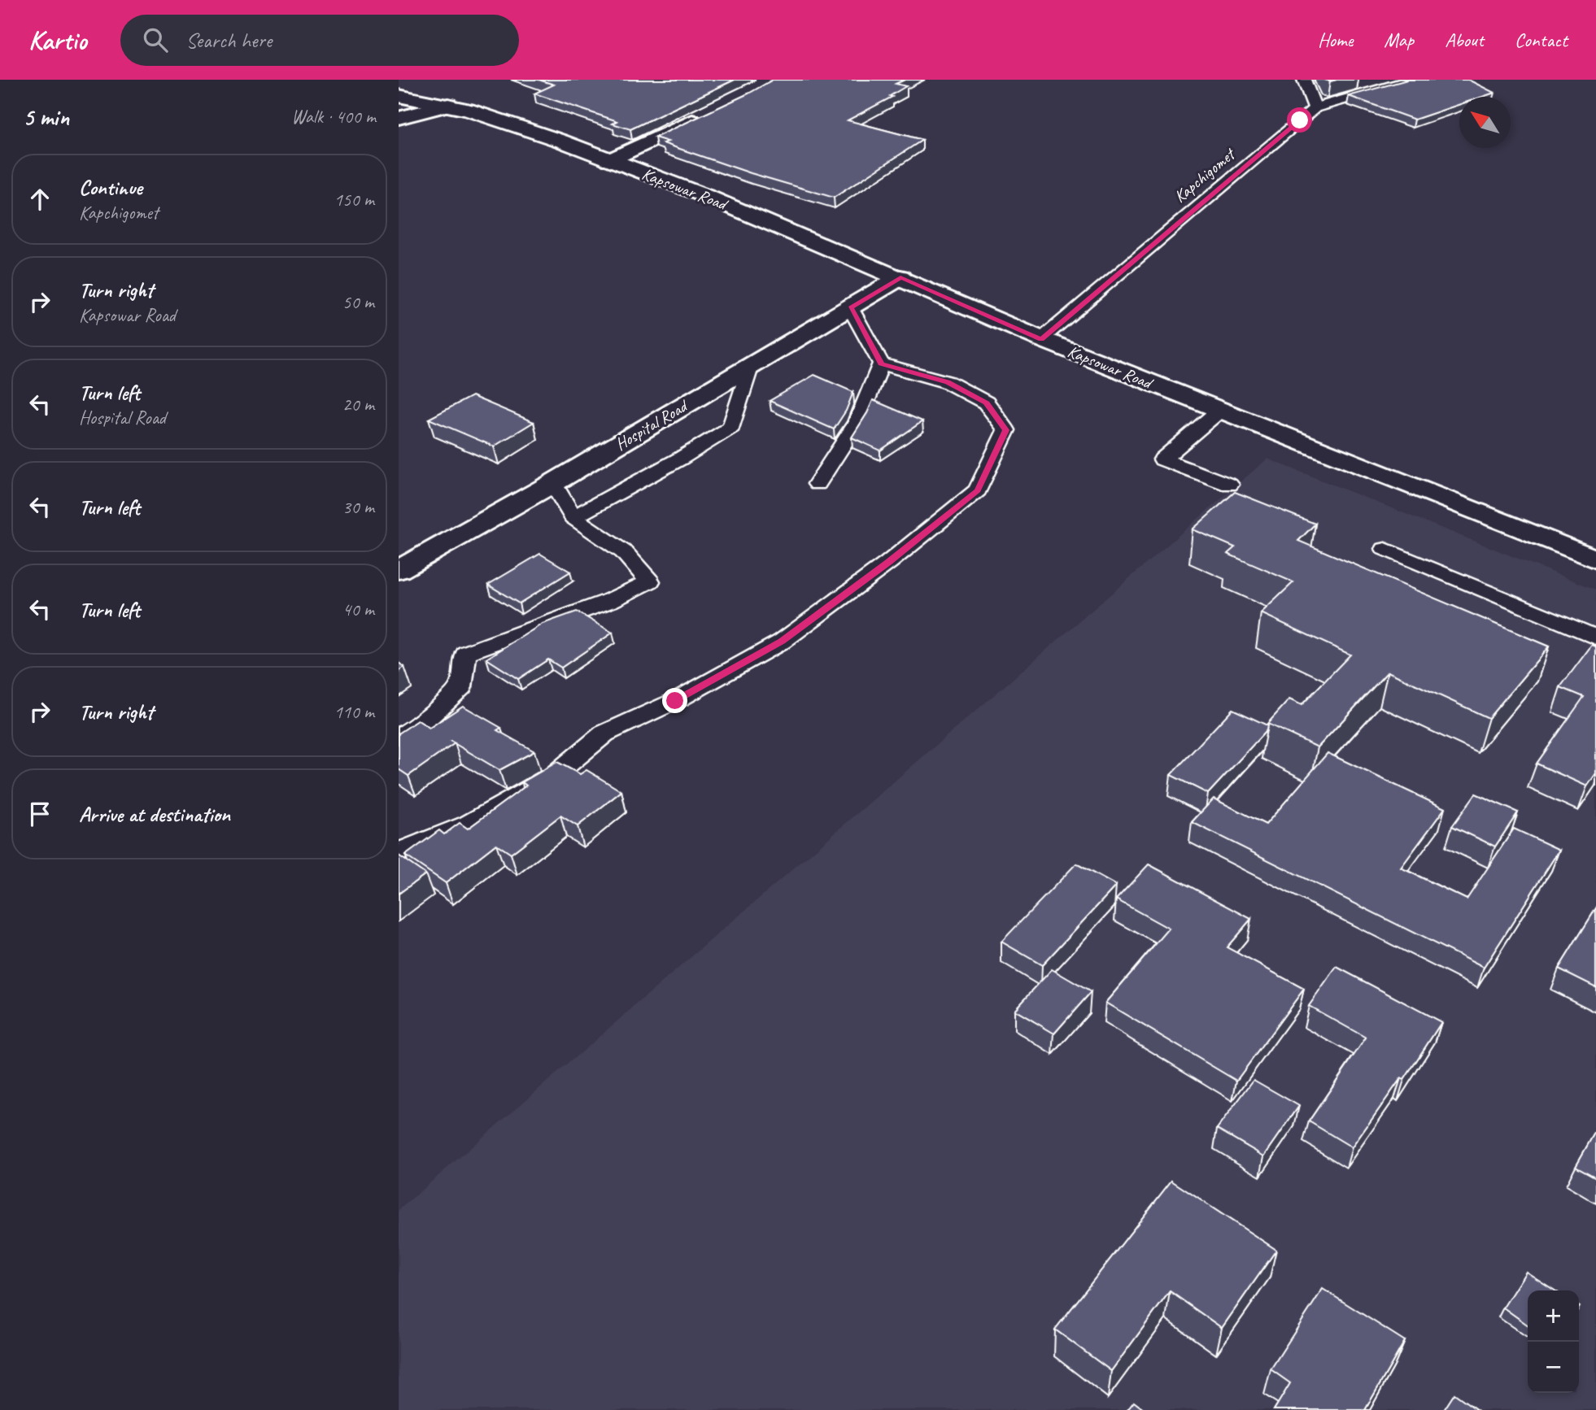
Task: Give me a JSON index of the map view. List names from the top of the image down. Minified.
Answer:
{"streets":{"main road":["Kapsowar Road","Hospital Road"],"lane":["Kapchigomet"]},"crossings":[["Kapchigomet","Kapsowar Road"],["Kapsowar Road","Hospital Road"]],"north":"top left","page":{"header":"Kartio","search":"Search here","nav":["Home","Map","About","Contact"],"heading":["5 min","Walk · 400 m"],"list":[["Continue","Kapchigomet","150 m"],["Turn right","Kapsowar Road","50 m"],["Turn left","Hospital Road","20 m"],["Turn left","30 m"],["Turn left","40 m"],["Turn right","110 m"],"Arrive at destination"],"map_buttons":["+","−"]}}
